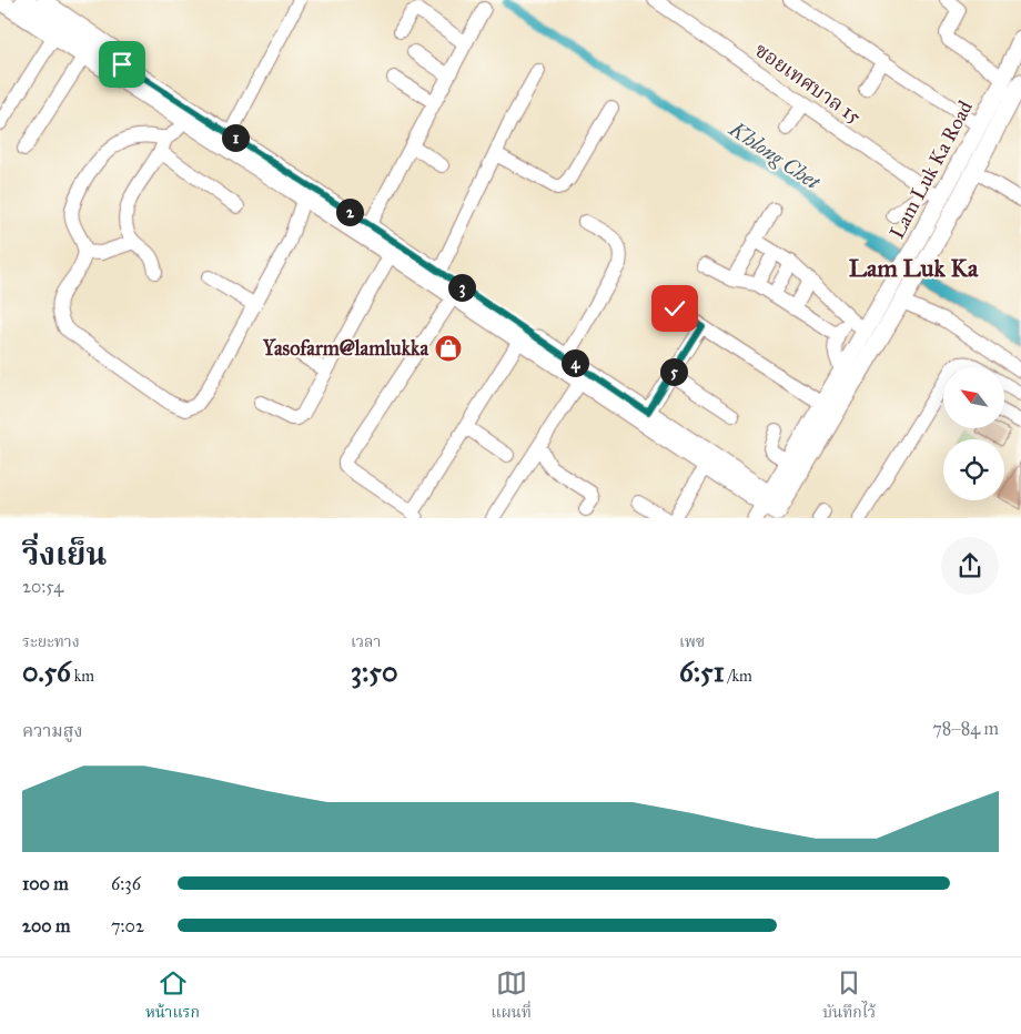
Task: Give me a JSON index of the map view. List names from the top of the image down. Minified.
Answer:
{"streets":{"main road":["Lam Luk Ka Road"],"street":["ซอยเทศบาล 15"]},"crossings":[["ซอยเทศบาล 15","Lam Luk Ka Road"]],"districts":["Lam Luk Ka"],"water":["Khlong Chet"],"places":{"shop":["Yasofarm@lamlukka"]},"north":"top left","page":{"pins":["1","2","3","4","5"],"heading":["วิ่งเย็น","20:54"],"stats":[["ระยะทาง","0.56 km"],["เวลา","3:50"],["เพซ","6:51 /km"]],"chart":["ความสูง","78–84 m"],"list":[{"name":"100 m","note":"6:36"},{"name":"200 m","note":"7:02"}],"tabs":["หน้าแรก","แผนที่","บันทึกไว้"]}}
